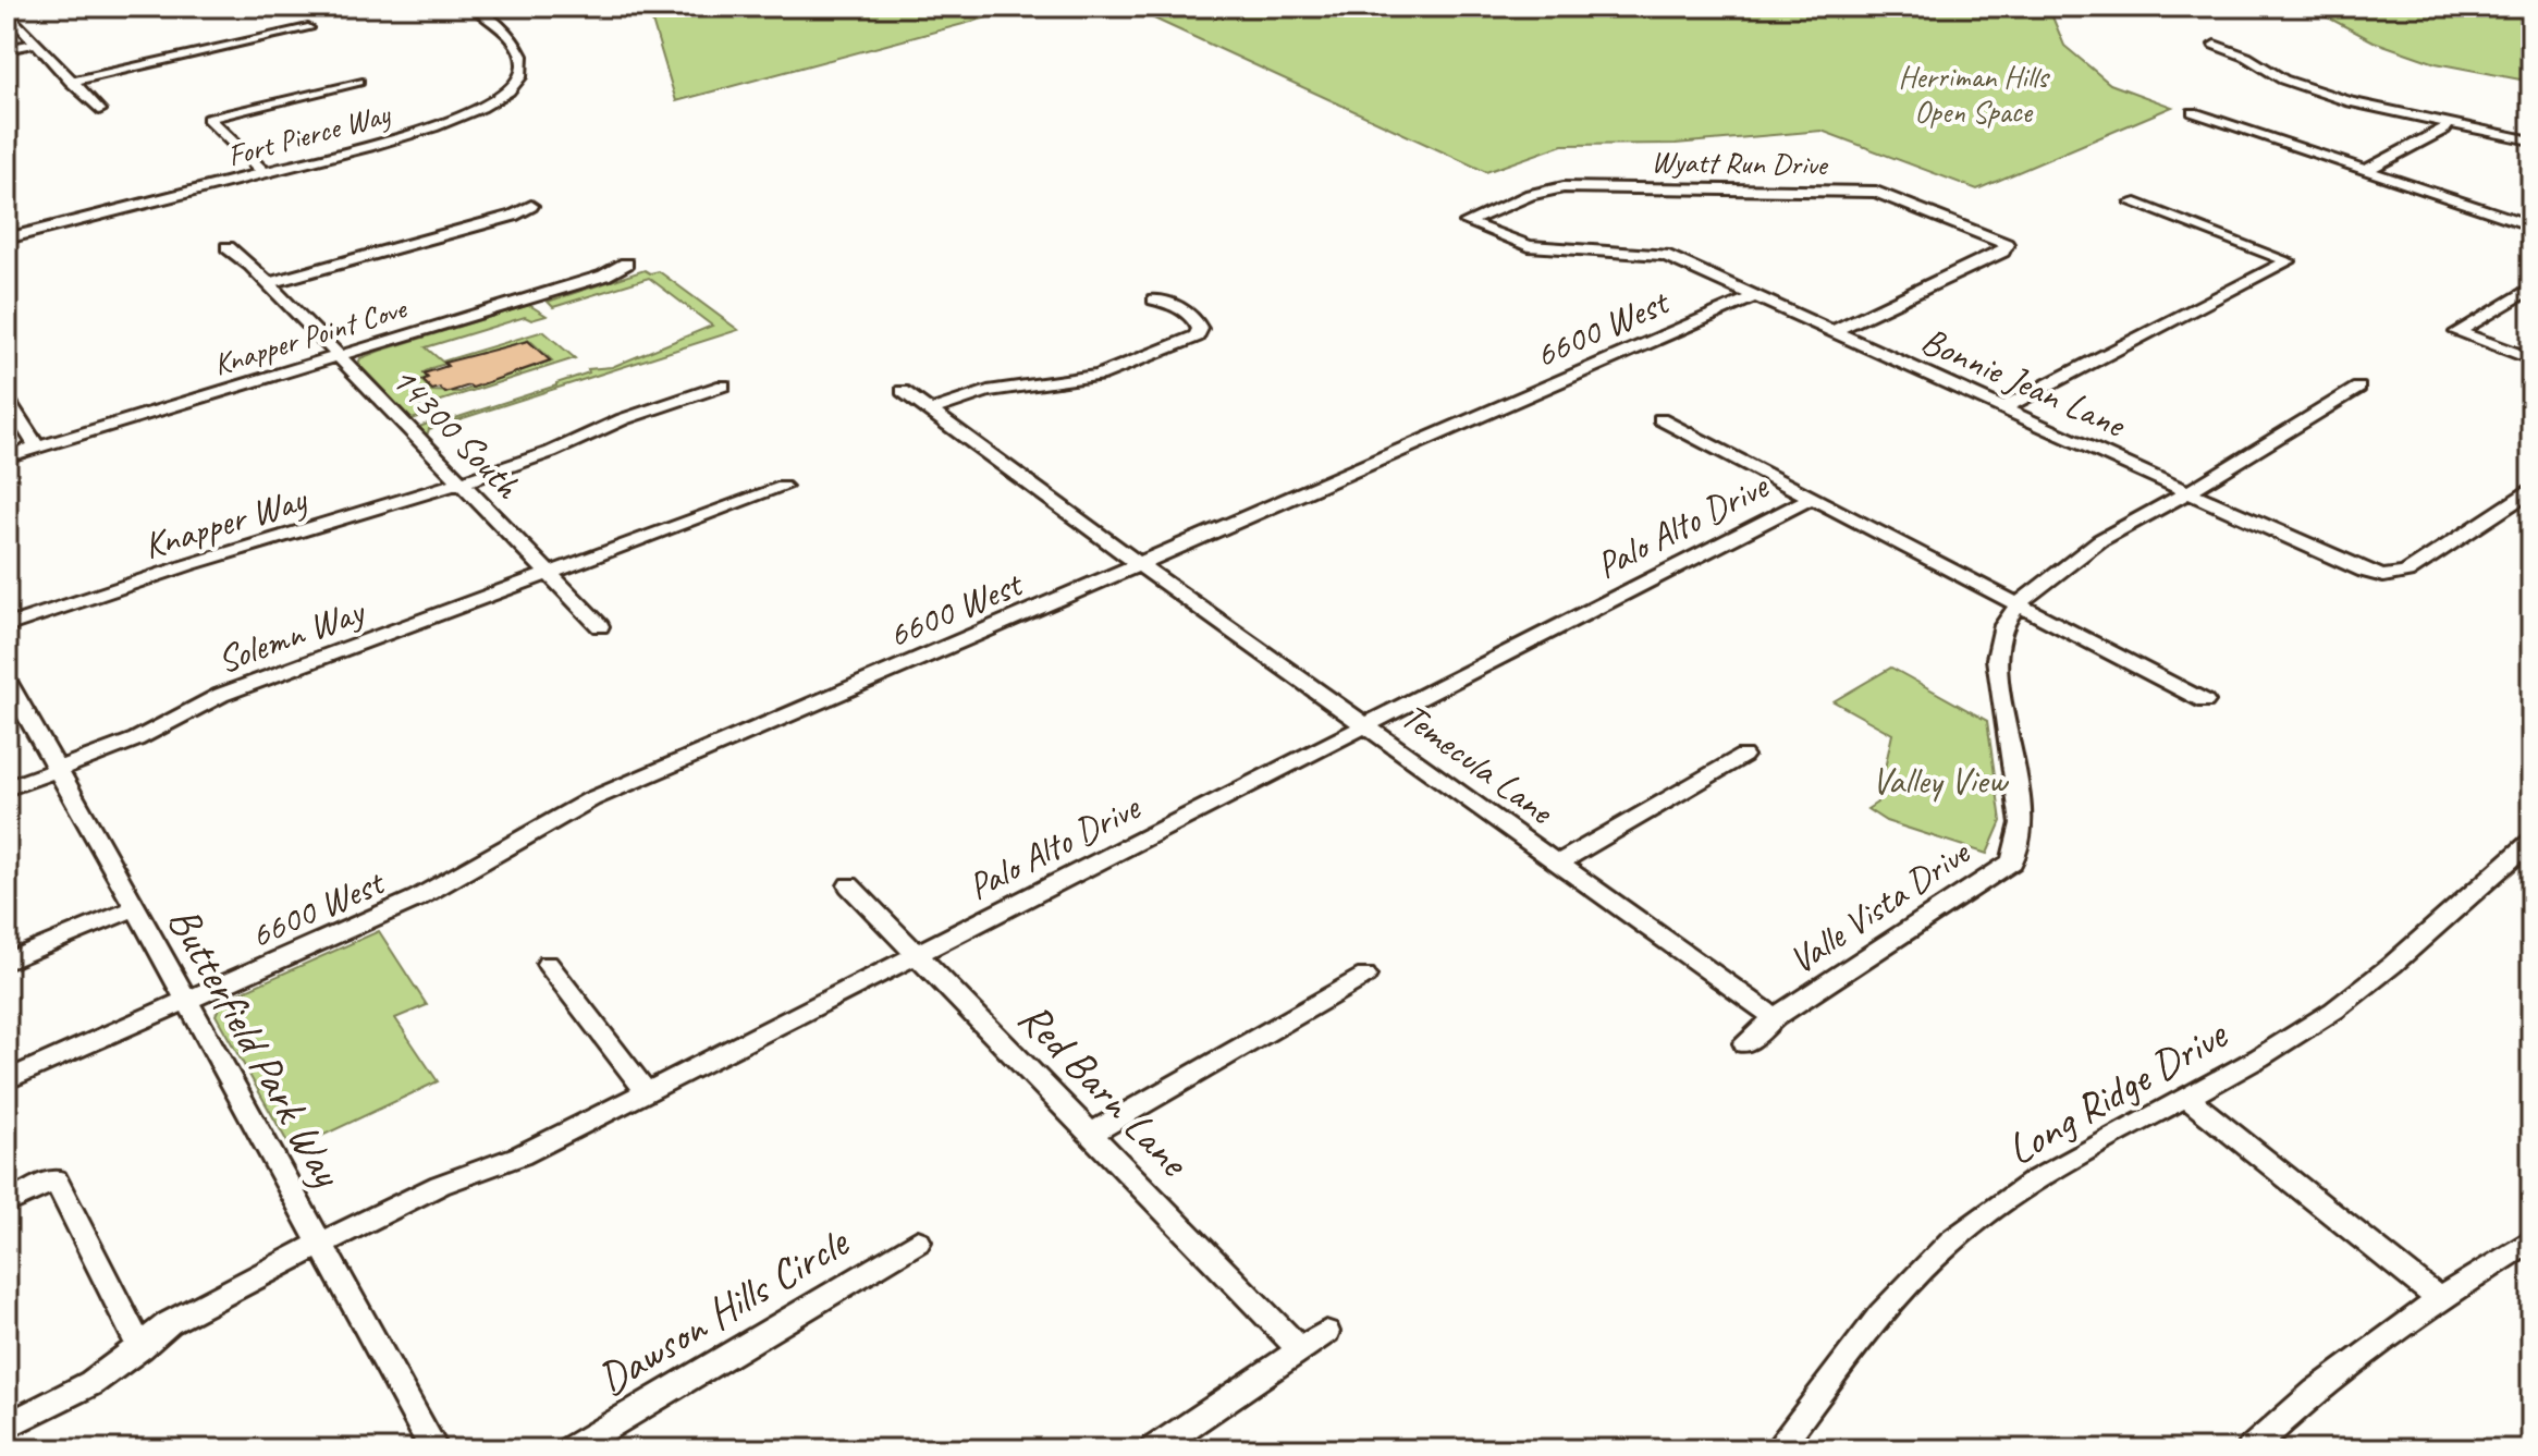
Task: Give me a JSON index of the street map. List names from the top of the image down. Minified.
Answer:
{"streets":{"street":["Fort Pierce Way","Wyatt Run Drive","6600 West","Knapper Point Cove","Bonnie Jean Lane","14300 South","Knapper Way","Palo Alto Drive","Solemn Way","Temecula Lane","Valle Vista Drive","Butterfield Park Way","Red Barn Lane","Long Ridge Drive","Dawson Hills Circle"]},"crossings":[["Wyatt Run Drive","Bonnie Jean Lane"],["6600 West","Bonnie Jean Lane"],["6600 West","Temecula Lane"],["6600 West","Butterfield Park Way"],["Knapper Point Cove","14300 South"],["Bonnie Jean Lane","Valle Vista Drive"],["14300 South","Knapper Way"],["14300 South","Solemn Way"],["Palo Alto Drive","Temecula Lane"],["Palo Alto Drive","Butterfield Park Way"],["Palo Alto Drive","Red Barn Lane"],["Solemn Way","Butterfield Park Way"],["Temecula Lane","Valle Vista Drive"]],"parks":["Herriman Hills Open Space","Valley View"]}
